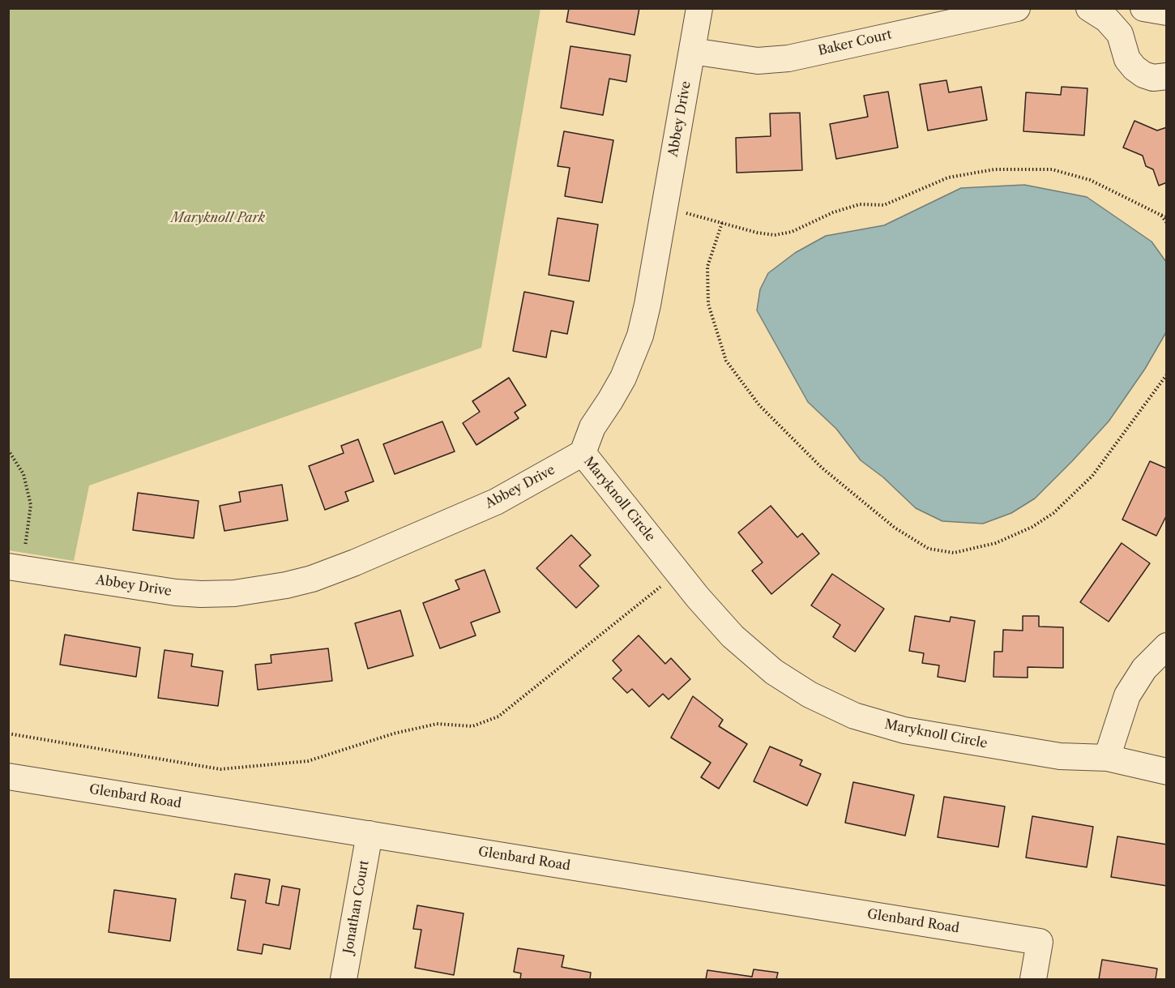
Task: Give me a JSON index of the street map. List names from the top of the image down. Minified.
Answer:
{"streets":{"street":["Baker Court","Abbey Drive","Maryknoll Circle","Glenbard Road","Jonathan Court"]},"crossings":[["Baker Court","Abbey Drive"],["Abbey Drive","Maryknoll Circle"],["Glenbard Road","Jonathan Court"]],"parks":["Maryknoll Park"]}
